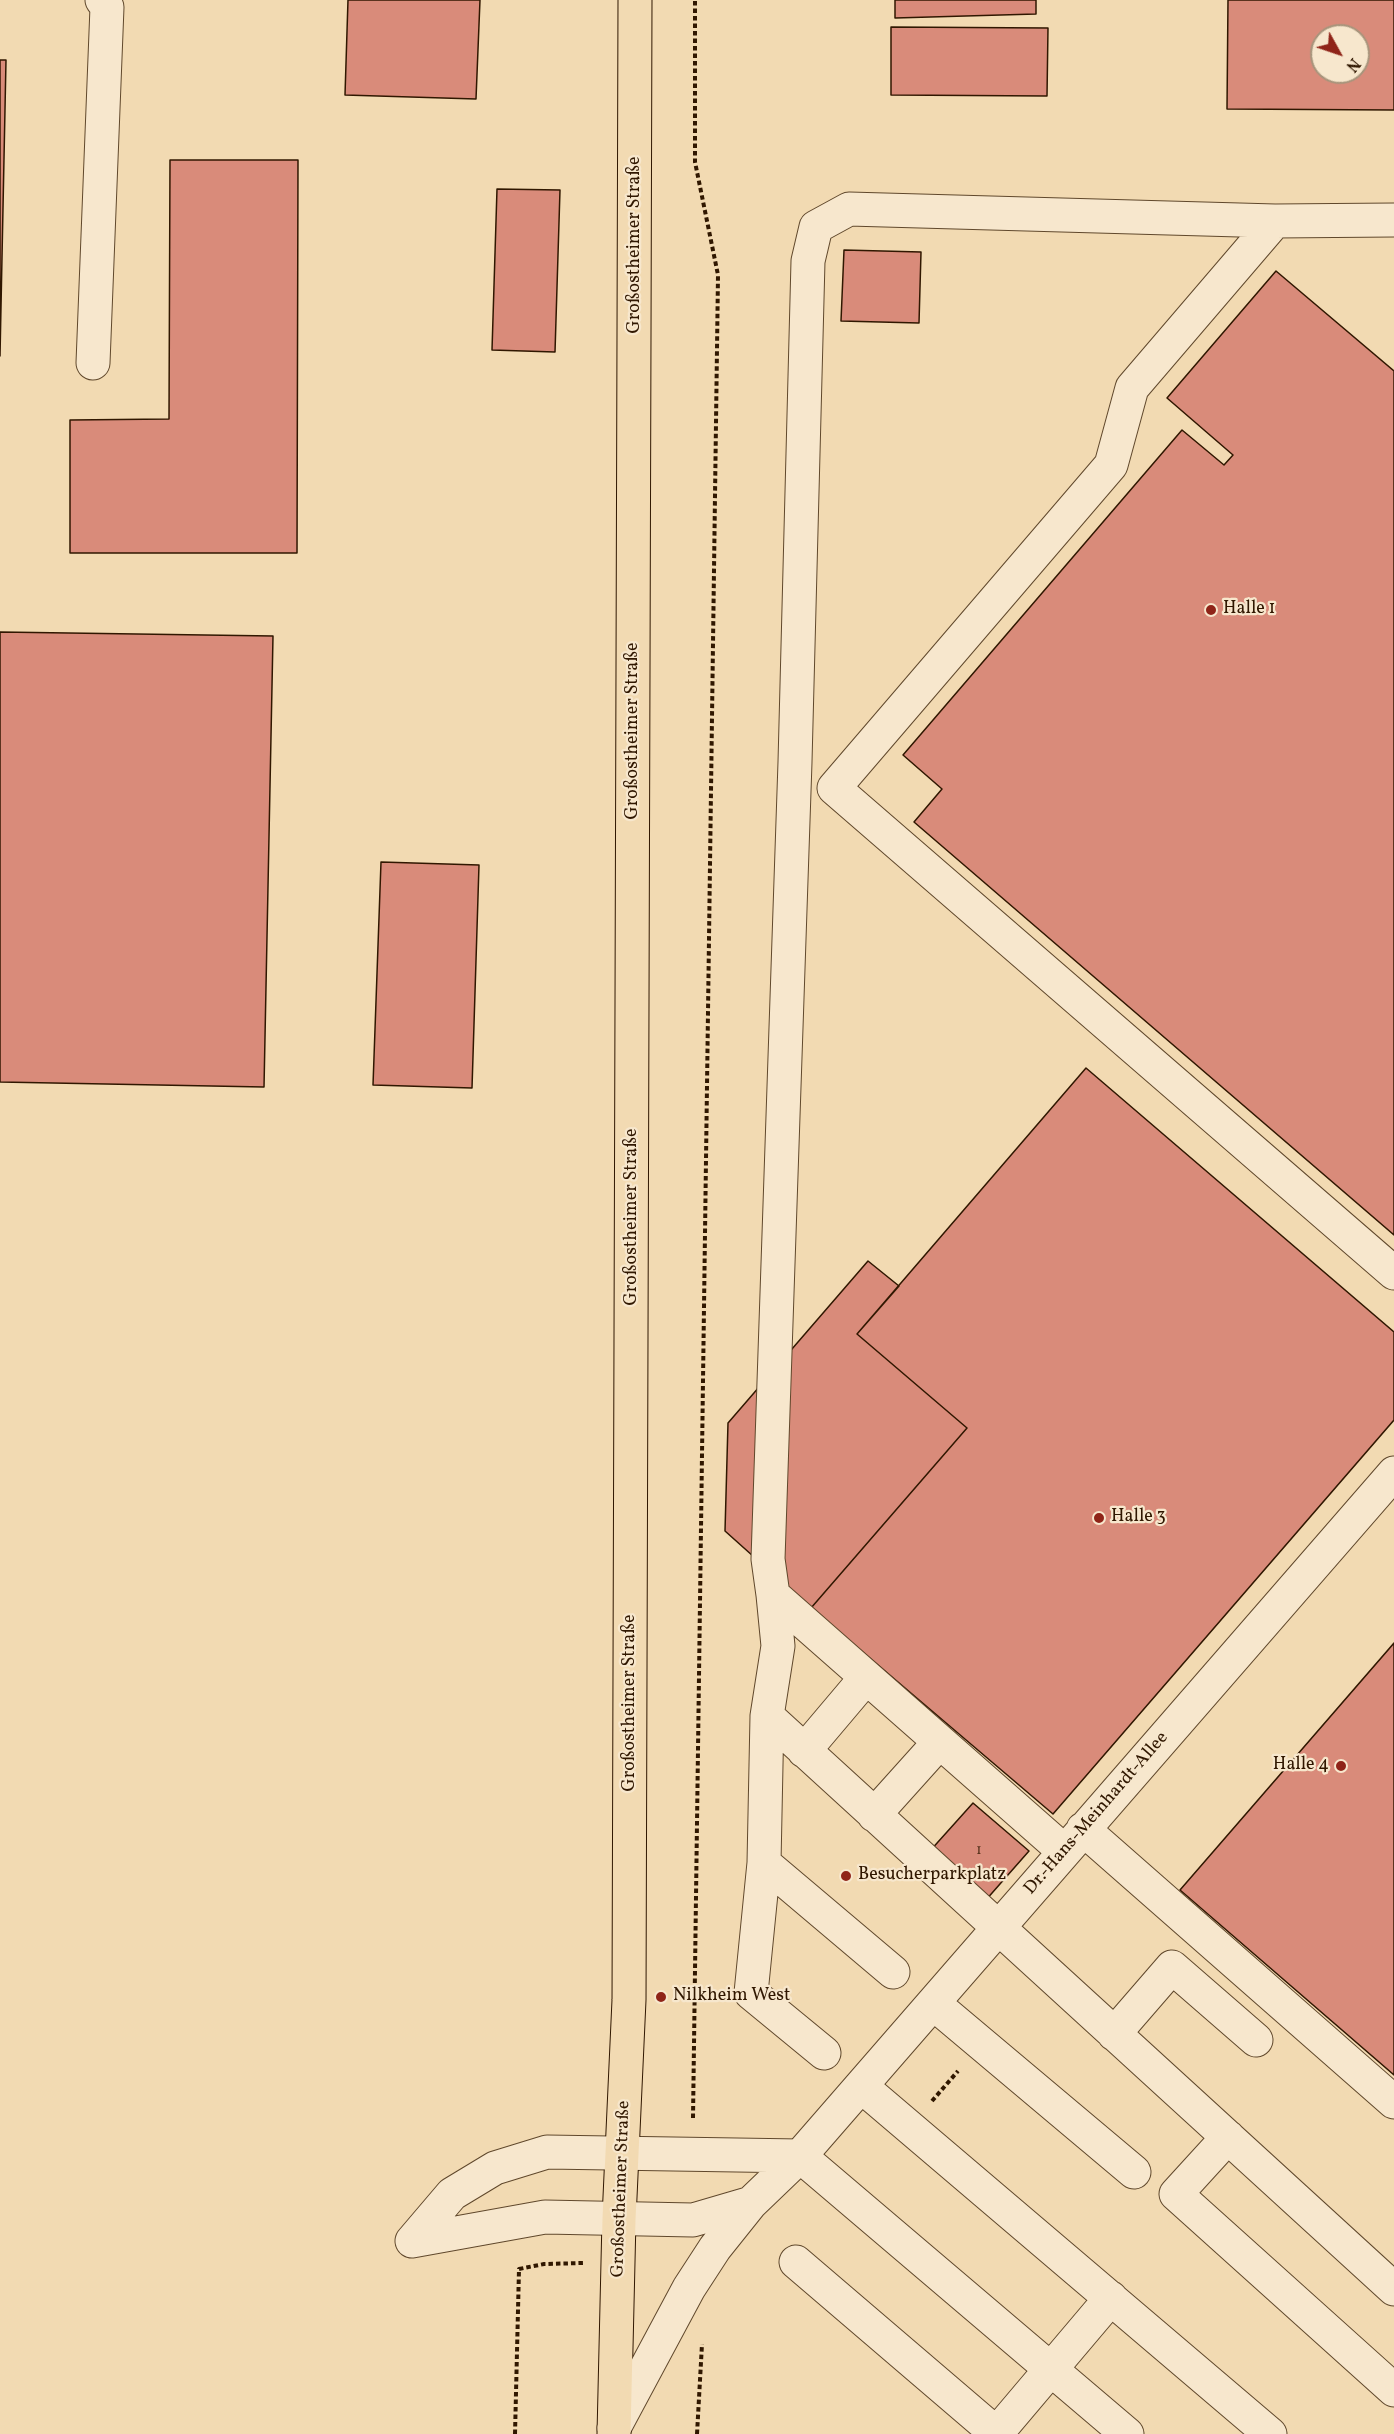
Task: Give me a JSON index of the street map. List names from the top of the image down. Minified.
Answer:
{"streets":{"main road":["Großostheimer Straße"],"lane":["Dr.-Hans-Meinhardt-Allee"]},"crossings":[["Großostheimer Straße","Dr.-Hans-Meinhardt-Allee"]],"places":["Halle 1","Halle 3","Halle 4","Besucherparkplatz","Nilkheim West"],"house_numbers":["1"],"north":"bottom right"}
